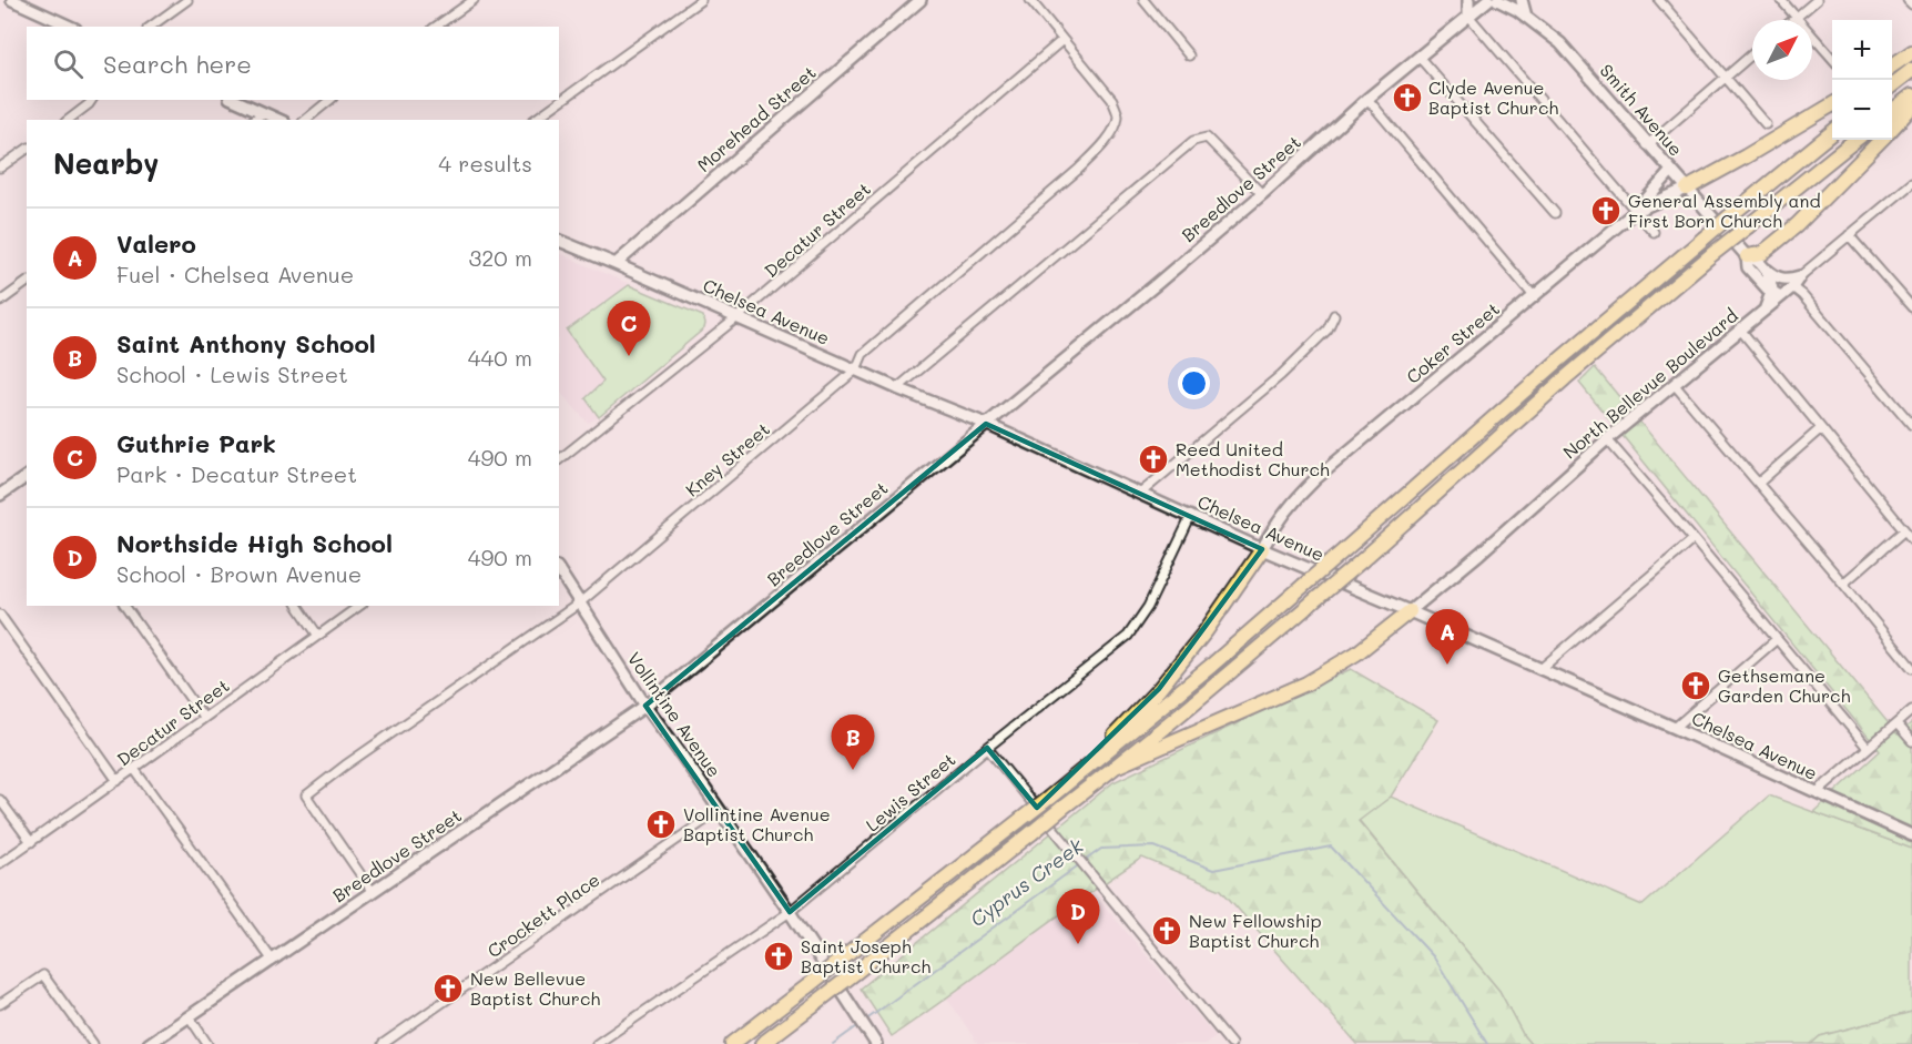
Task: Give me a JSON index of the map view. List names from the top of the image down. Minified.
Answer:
{"streets":{"main road":["Smith Avenue","Morehead Street","Breedlove Street","Chelsea Avenue","Coker Street","North Bellevue Boulevard","Vollintine Avenue"],"street":["Decatur Street","Kney Street","Lewis Street","Crockett Place"]},"crossings":[["Smith Avenue","Coker Street"],["Smith Avenue","North Bellevue Boulevard"],["Morehead Street","Chelsea Avenue"],["Breedlove Street","Chelsea Avenue"],["Breedlove Street","Kney Street"],["Breedlove Street","Vollintine Avenue"],["Decatur Street","Chelsea Avenue"],["Decatur Street","Kney Street"],["Chelsea Avenue","Coker Street"],["Chelsea Avenue","North Bellevue Boulevard"],["Chelsea Avenue","Kney Street"],["Chelsea Avenue","Lewis Street"],["Kney Street","Vollintine Avenue"],["Vollintine Avenue","Lewis Street"],["Vollintine Avenue","Crockett Place"]],"water":["Cyprus Creek"],"places":{"church":["Clyde Avenue Baptist Church","General Assembly and First Born Church","Reed United Methodist Church","Gethsemane Garden Church","Vollintine Avenue Baptist Church","New Fellowship Baptist Church","Saint Joseph Baptist Church","New Bellevue Baptist Church"]},"north":"top right","page":{"map_buttons":["+","−"],"search":"Search here","heading":["Nearby","4 results"],"list":[{"mark":"A","name":"Valero","note":"Fuel · Chelsea Avenue","value":"320 m"},{"mark":"B","name":"Saint Anthony School","note":"School · Lewis Street","value":"440 m"},{"mark":"C","name":"Guthrie Park","note":"Park · Decatur Street","value":"490 m"},{"mark":"D","name":"Northside High School","note":"School · Brown Avenue","value":"490 m"}],"pins":["C","A","B","D"]}}
